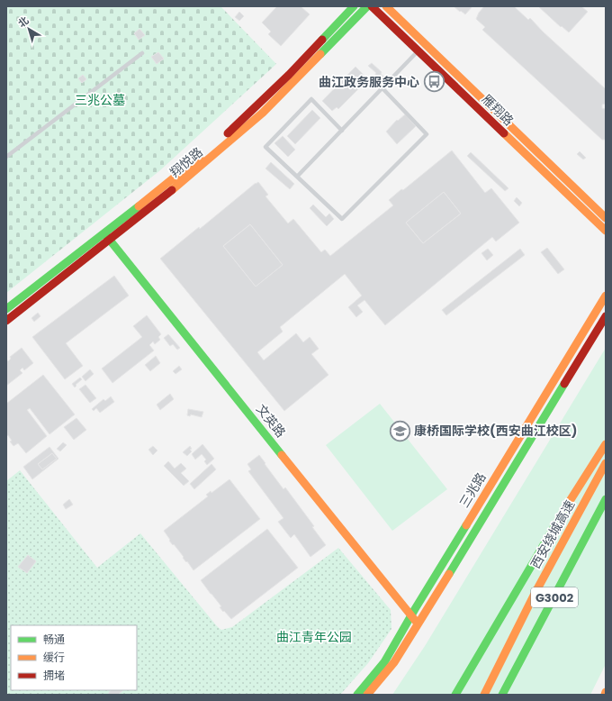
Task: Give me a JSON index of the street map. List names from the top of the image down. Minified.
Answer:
{"streets":{"main road":["雁翔路","翔悦路","文英路","三兆路","西安绕城高速","G3002"]},"crossings":[["翔悦路","文英路"],["文英路","三兆路"]],"parks":["三兆公墓","曲江青年公园"],"places":{"bus stop":["曲江政务服务中心"],"school or university":["康桥国际学校(西安曲江校区)"]},"legend":["畅通","缓行","拥堵"],"north":"top left"}
